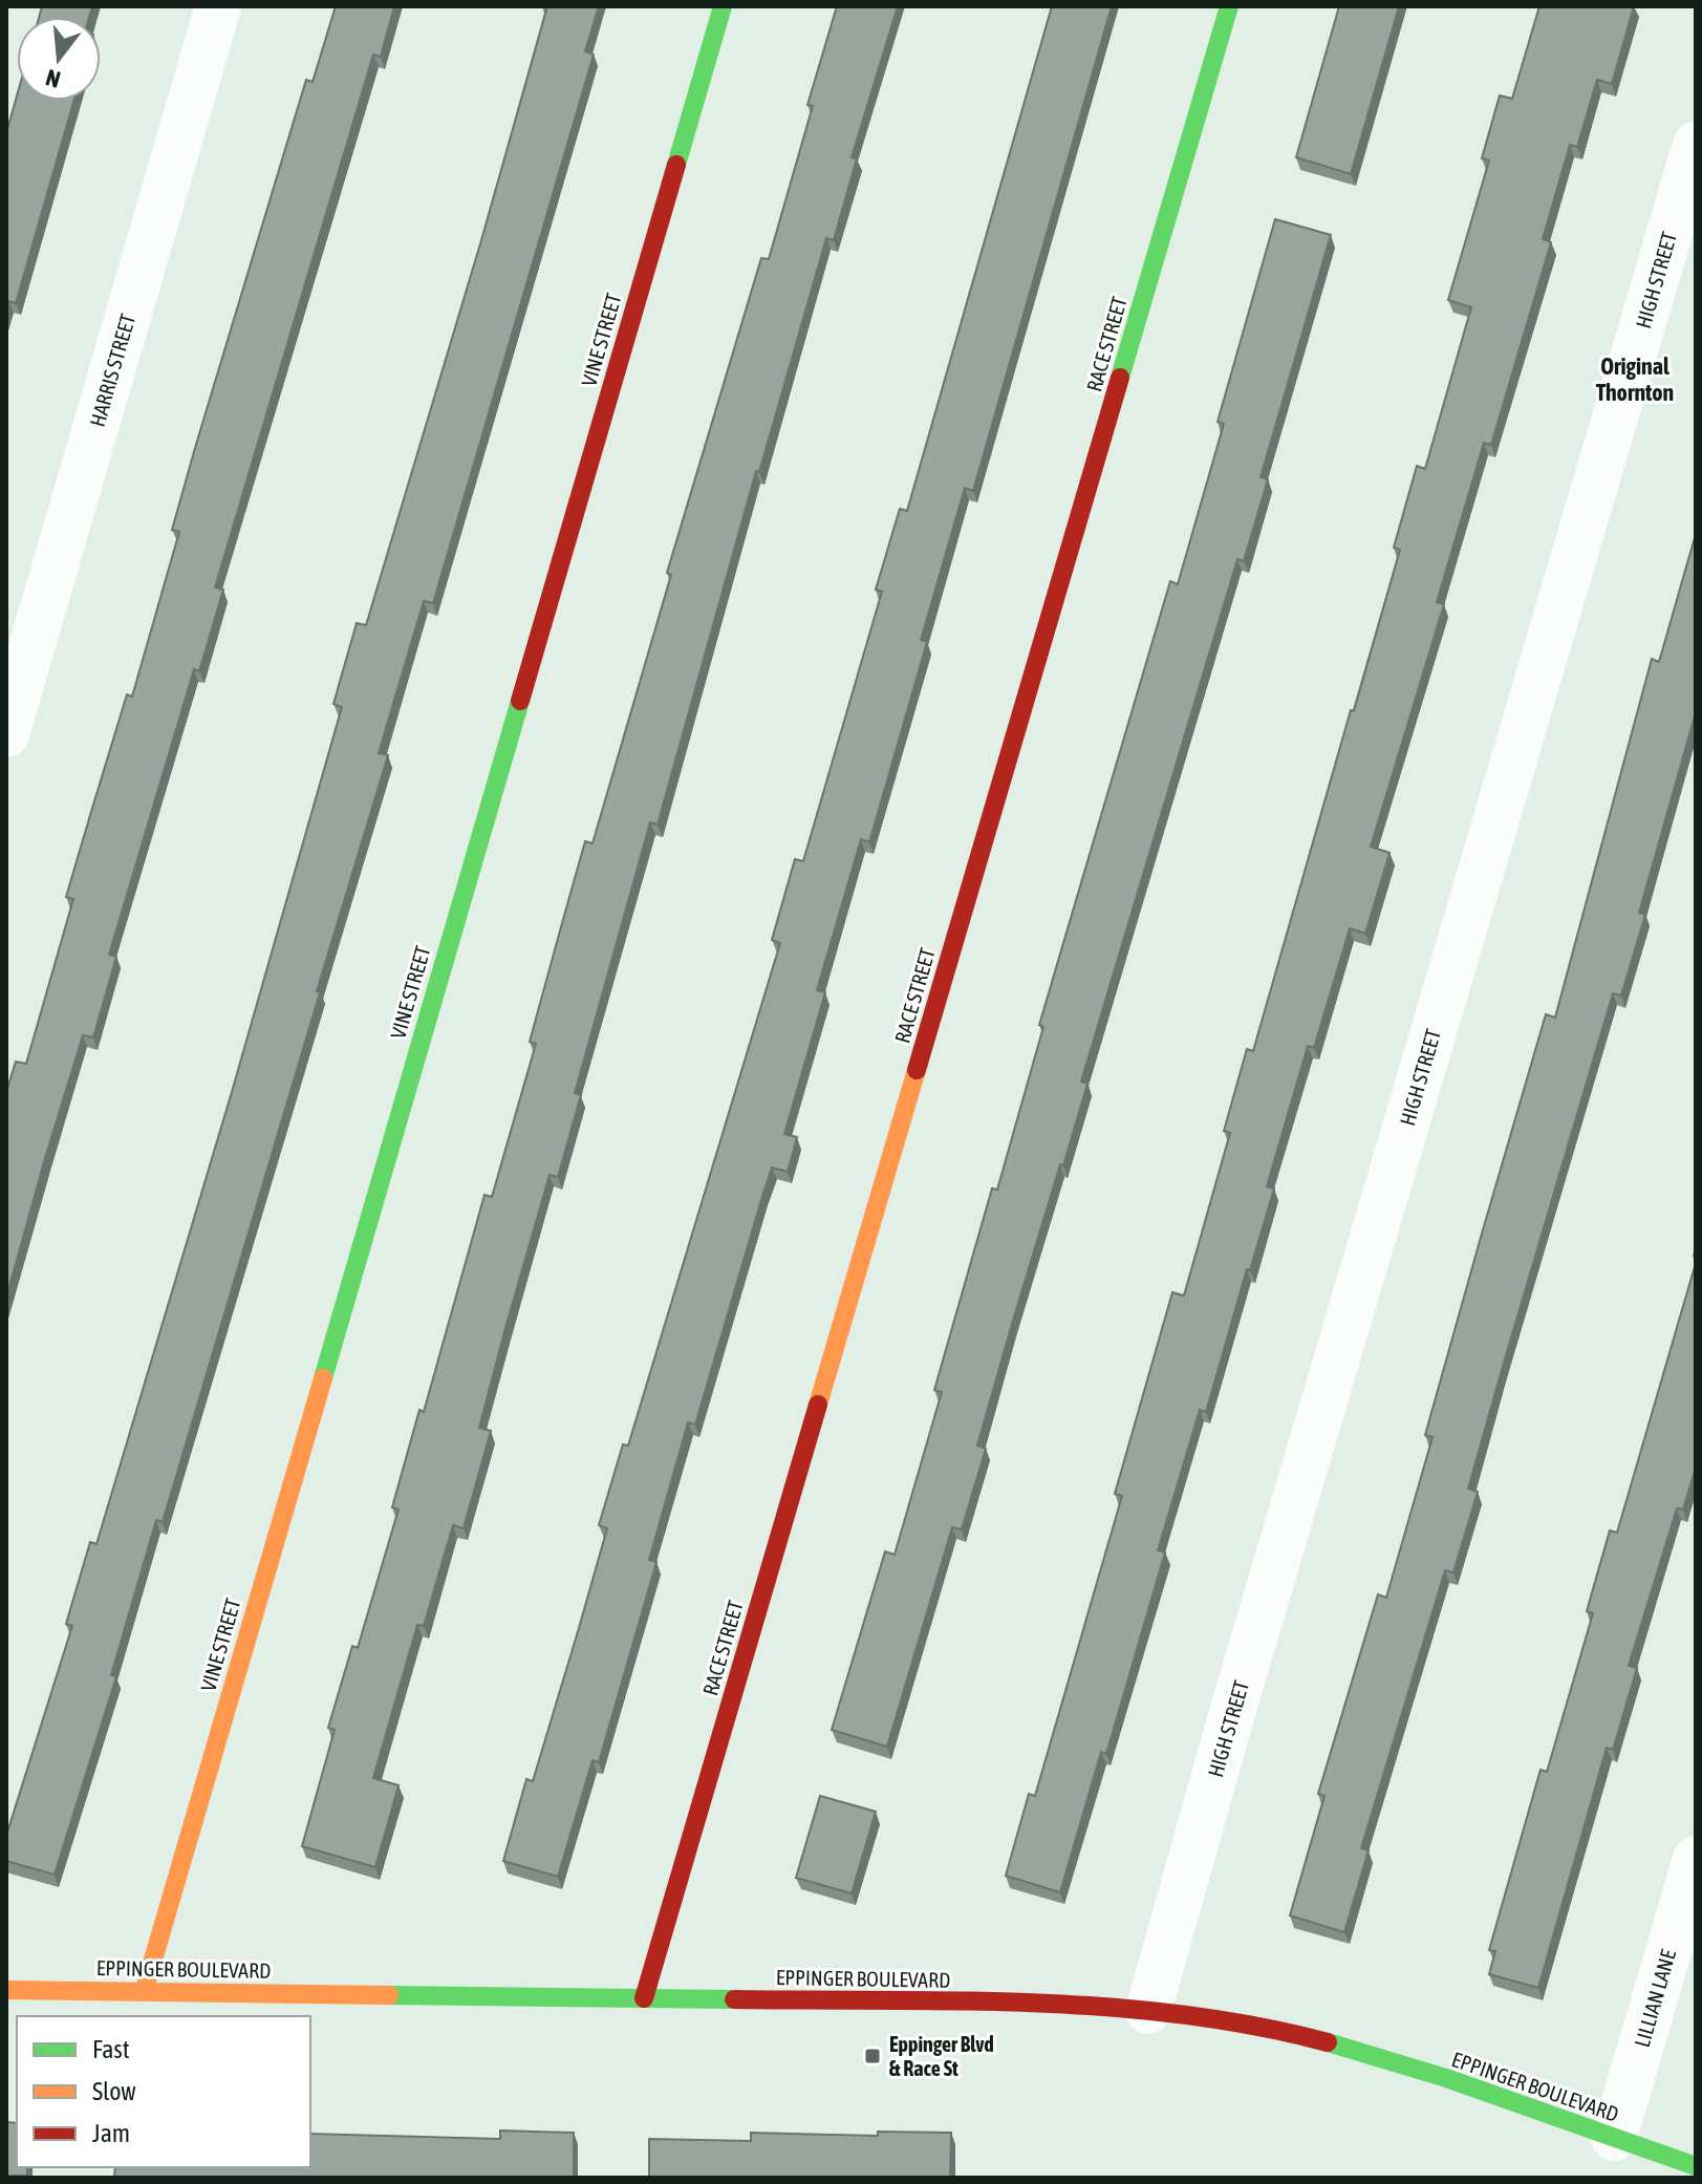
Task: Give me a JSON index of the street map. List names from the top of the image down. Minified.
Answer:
{"streets":{"street":["HIGH STREET","VINE STREET","RACE STREET","HARRIS STREET","EPPINGER BOULEVARD","LILLIAN LANE"]},"crossings":[["HIGH STREET","EPPINGER BOULEVARD"],["VINE STREET","EPPINGER BOULEVARD"],["RACE STREET","EPPINGER BOULEVARD"],["EPPINGER BOULEVARD","LILLIAN LANE"]],"districts":["Original Thornton"],"places":{"transit":["Eppinger Blvd & Race St"]},"legend":["Fast","Slow","Jam"],"north":"bottom"}
